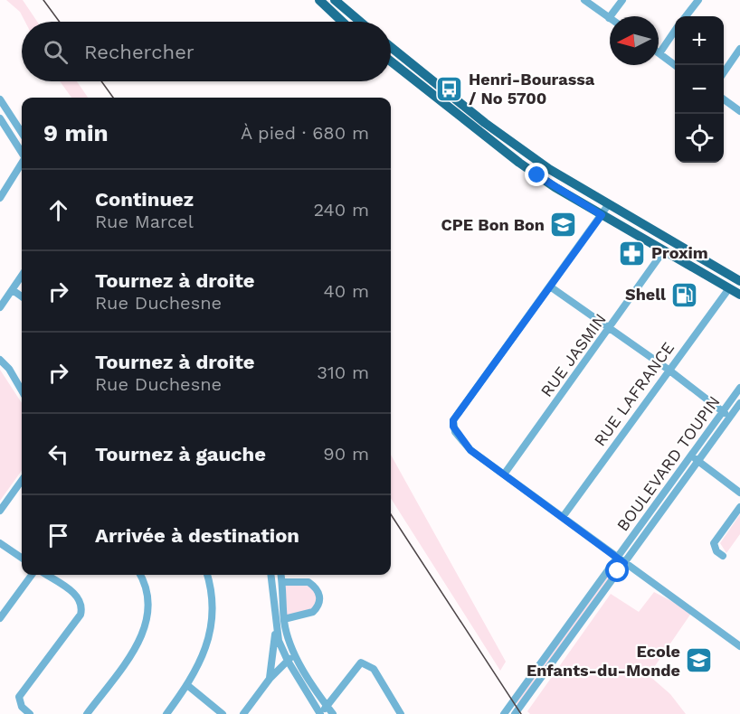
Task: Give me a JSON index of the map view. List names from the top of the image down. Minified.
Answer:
{"streets":{"street":["RUE JASMIN","RUE LAFRANCE","BOULEVARD TOUPIN"]},"places":{"bus stop":["Henri-Bourassa / No 5700"],"school or university":["CPE Bon Bon","Ecole Enfants-du-Monde"],"pharmacy":["Proxim"],"fuel station":["Shell"]},"north":"left","page":{"map_buttons":["+","−"],"search":"Rechercher","heading":["9 min","À pied · 680 m"],"list":[["Continuez","Rue Marcel","240 m"],["Tournez à droite","Rue Duchesne","40 m"],["Tournez à droite","Rue Duchesne","310 m"],["Tournez à gauche","90 m"],"Arrivée à destination"]}}
